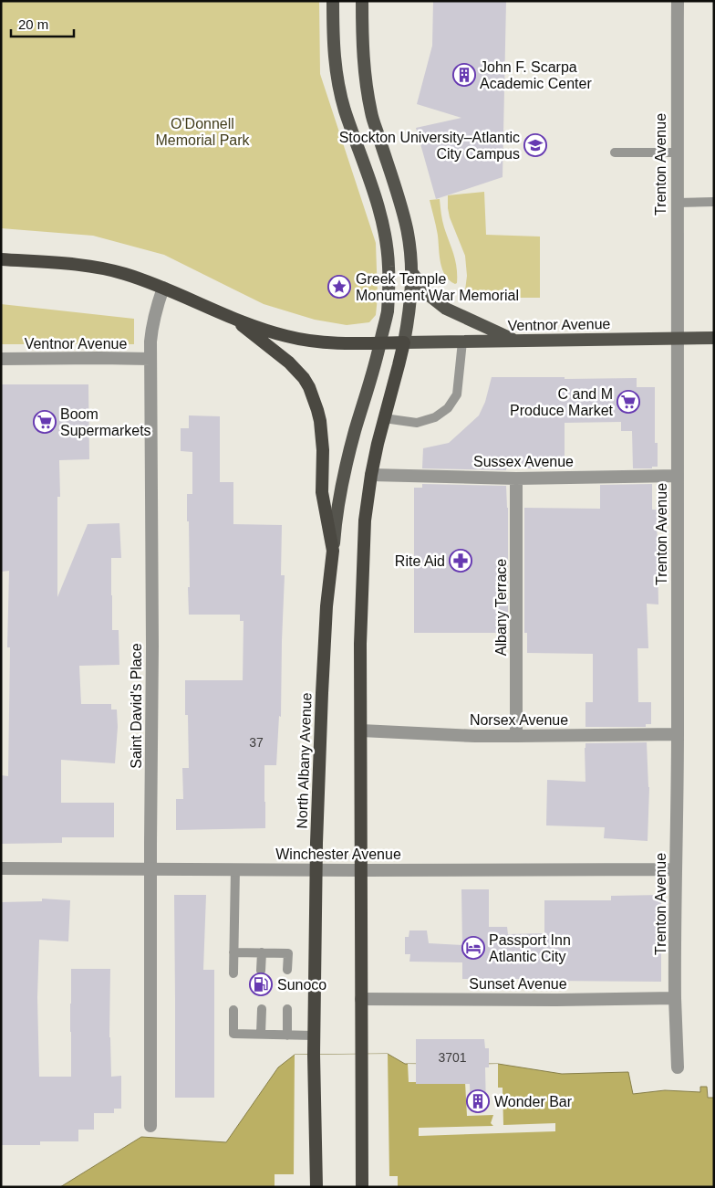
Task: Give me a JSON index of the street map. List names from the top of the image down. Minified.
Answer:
{"streets":{"highway":["North Albany Avenue"],"main road":["Ventnor Avenue"],"street":["Trenton Avenue","Sussex Avenue","Albany Terrace","Saint David's Place","Norsex Avenue","Winchester Avenue","Sunset Avenue"]},"crossings":[["Trenton Avenue","Ventnor Avenue"],["Trenton Avenue","Sussex Avenue"],["Trenton Avenue","Norsex Avenue"],["Trenton Avenue","Winchester Avenue"],["Trenton Avenue","Sunset Avenue"],["Ventnor Avenue","Saint David's Place"],["Sussex Avenue","Albany Terrace"],["Albany Terrace","Norsex Avenue"],["Saint David's Place","Winchester Avenue"],["North Albany Avenue","Winchester Avenue"]],"parks":["O'Donnell Memorial Park"],"places":{"building":["John F. Scarpa Academic Center","Wonder Bar"],"school or university":["Stockton University–Atlantic City Campus"],"place":["Greek Temple Monument War Memorial"],"supermarket":["C and M Produce Market","Boom Supermarkets"],"pharmacy":["Rite Aid"],"hotel":["Passport Inn Atlantic City"],"fuel station":["Sunoco"]},"house_numbers":["37","3701"],"scale_bar":"20 m"}
